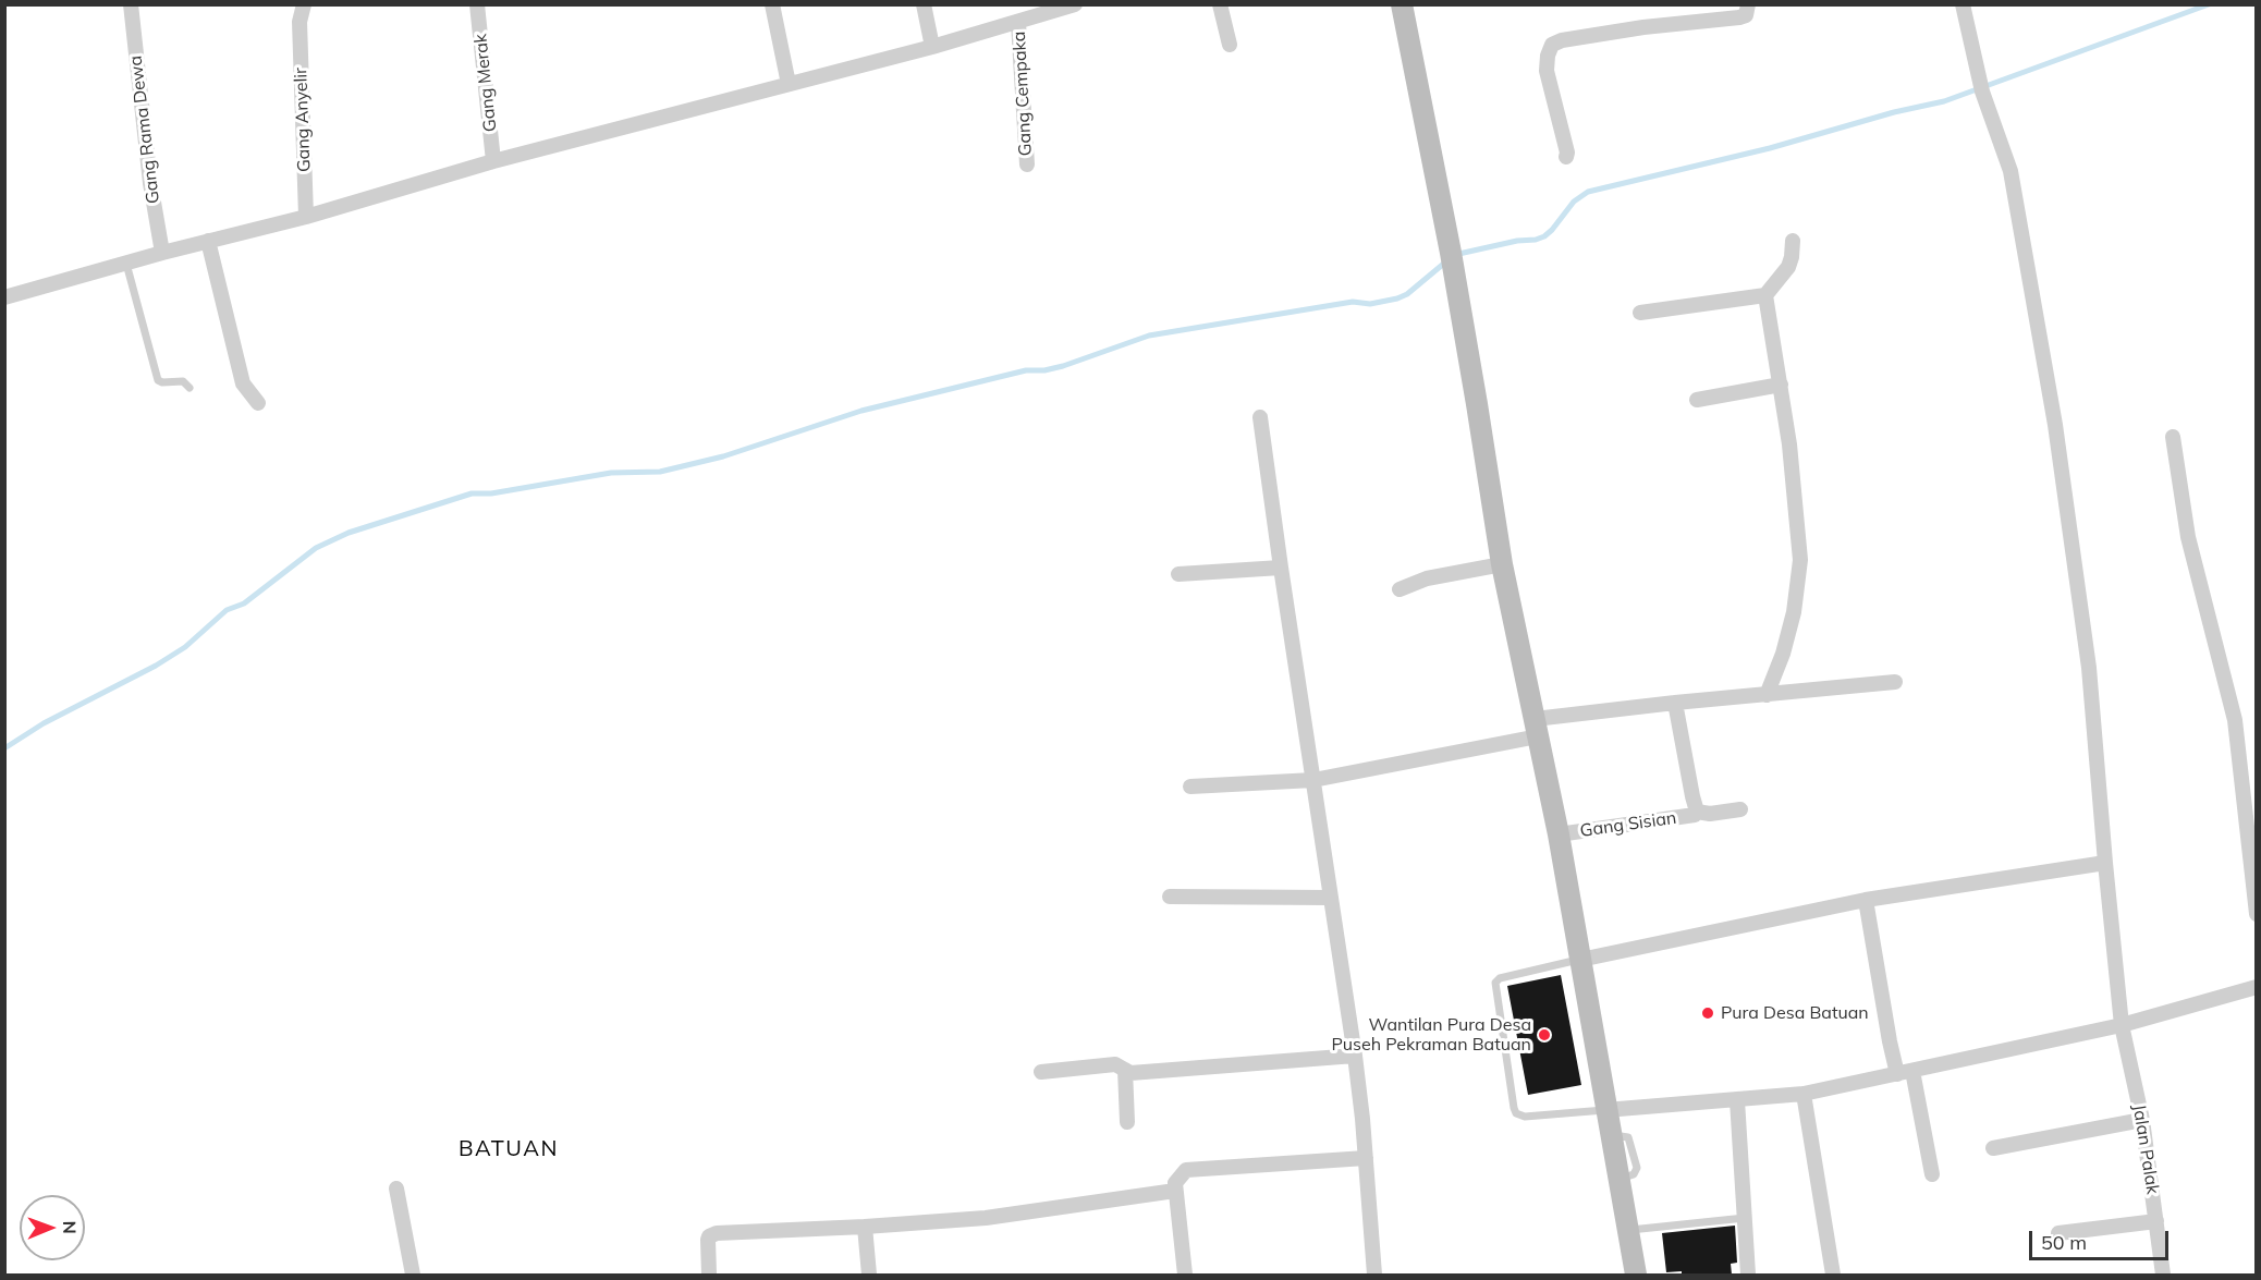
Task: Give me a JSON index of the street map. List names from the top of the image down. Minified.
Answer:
{"streets":{"street":["Gang Merak","Gang Cempaka","Gang Anyelir","Gang Rama Dewa","Gang Sisian","Jalan Palak"]},"districts":["BATUAN"],"places":["Pura Desa Batuan","Wantilan Pura Desa Puseh Pekraman Batuan"],"scale_bar":"50 m","north":"right"}
